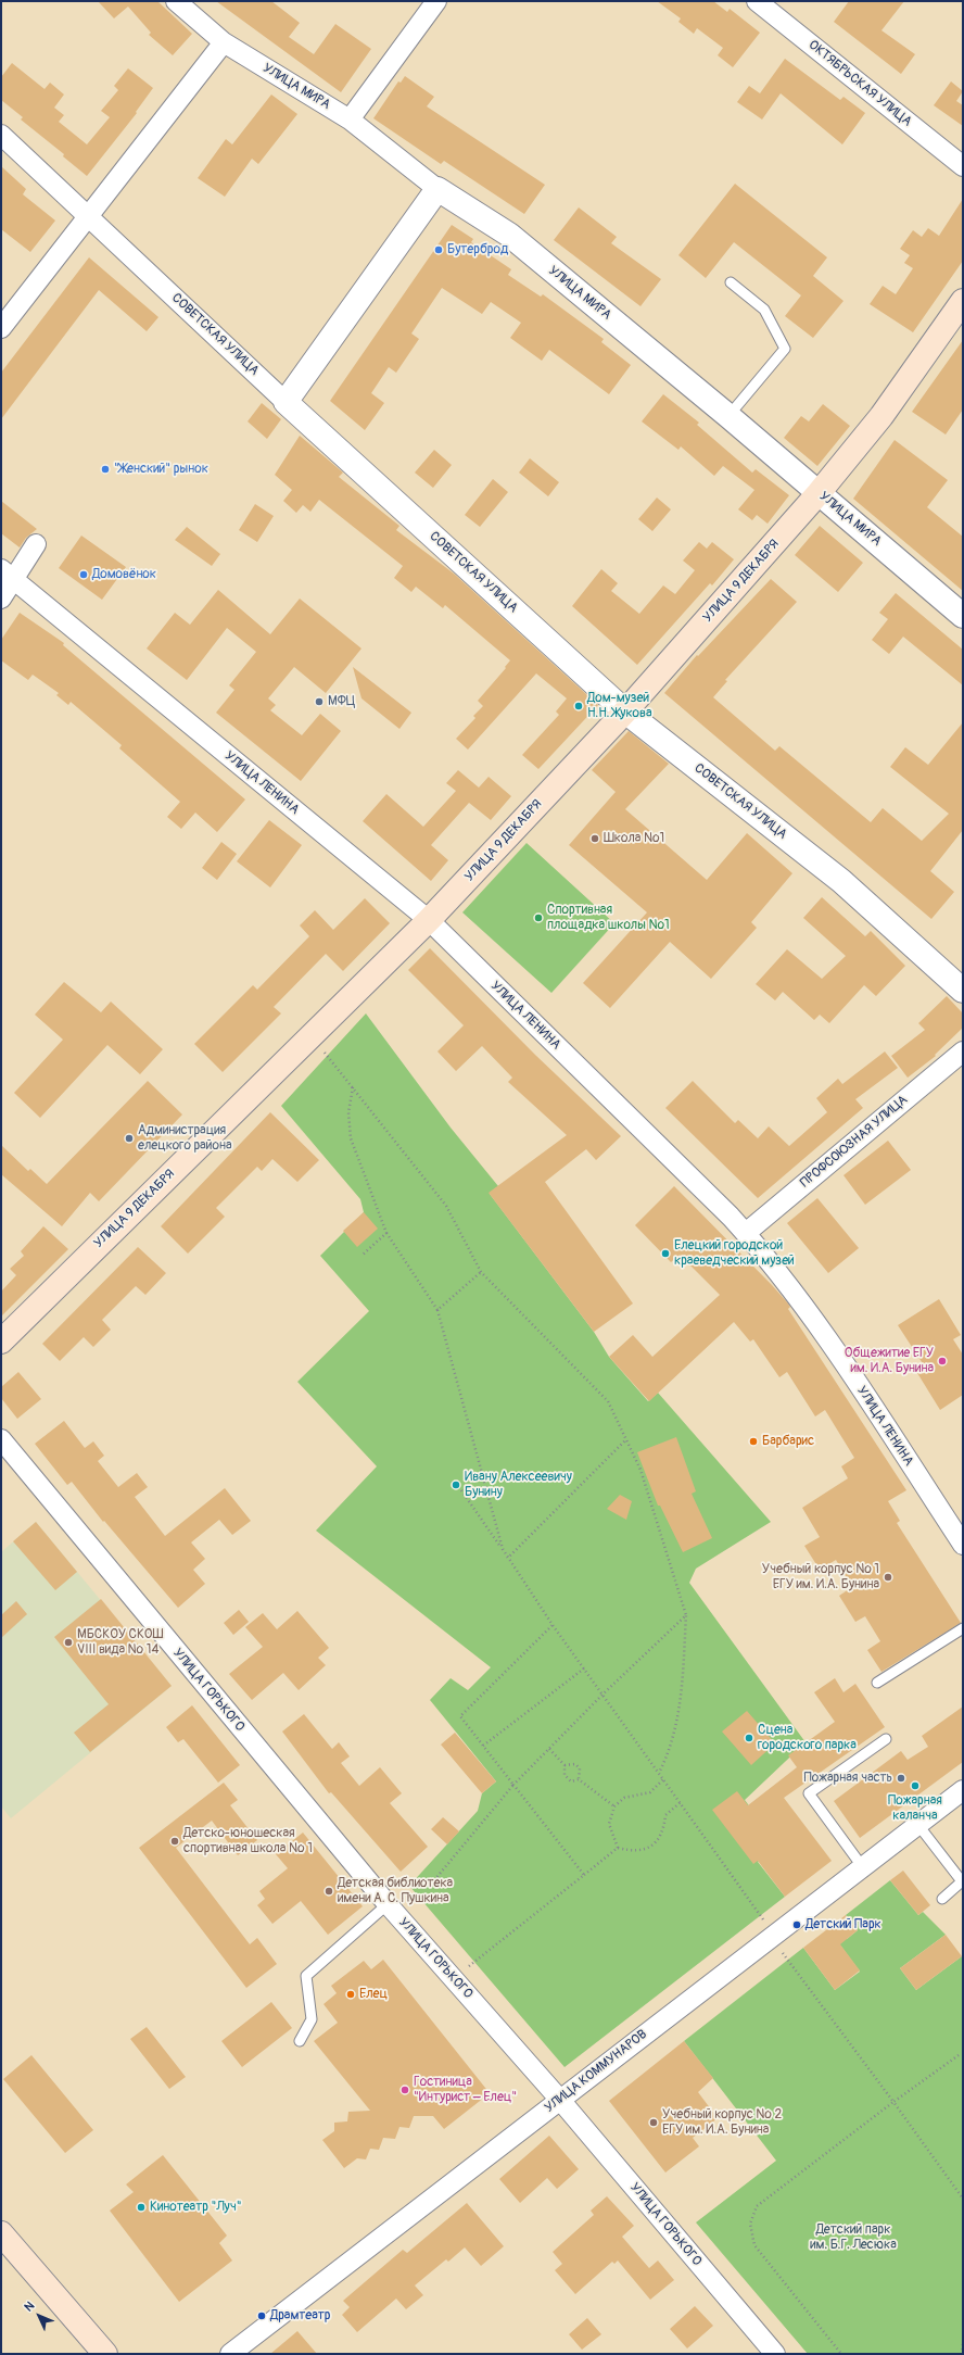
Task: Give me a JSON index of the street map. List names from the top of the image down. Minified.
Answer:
{"streets":{"main road":["УЛИЦА 9 ДЕКАБРЯ"],"street":["ОКТЯБРЬСКАЯ УЛИЦА","УЛИЦА МИРА","СОВЕТСКАЯ УЛИЦА","УЛИЦА ЛЕНИНА","ПРОФСОЮЗНАЯ УЛИЦА","УЛИЦА ГОРЬКОГО","УЛИЦА КОММУНАРОВ"]},"crossings":[["УЛИЦА МИРА","УЛИЦА 9 ДЕКАБРЯ"],["СОВЕТСКАЯ УЛИЦА","УЛИЦА 9 ДЕКАБРЯ"],["УЛИЦА 9 ДЕКАБРЯ","УЛИЦА ЛЕНИНА"],["УЛИЦА ЛЕНИНА","ПРОФСОЮЗНАЯ УЛИЦА"],["УЛИЦА ГОРЬКОГО","УЛИЦА КОММУНАРОВ"]],"parks":["Детский парк им. Б.Г. Лесюка"],"places":["Бутерброд","\"Женский\" рынок","Домовёнок","МФЦ","Дом-музей Н.Н. Жукова","Школа №1","Спортивная площадка школы №1","Администрация елецкого района","Елецкий городской краеведческий музей","Общежитие ЕГУ им. И.А. Бунина","Барбарис","Ивану Алексеевичу Бунину","Учебный корпус № 1 ЕГУ им. И.А. Бунина","МБСКОУ СКОШ VIII вида № 14","Сцена городского парка","Пожарная часть","Пожарная каланча","Детско-юношеская спортивная школа № 1","Детская библиотека имени А. С. Пушкина","Детский Парк","Елец","Гостиница \"Интурист – Елец\"","Учебный корпус № 2 ЕГУ им. И.А. Бунина","Кинотеатр \"Луч\"","Драмтеатр"],"north":"top left"}
